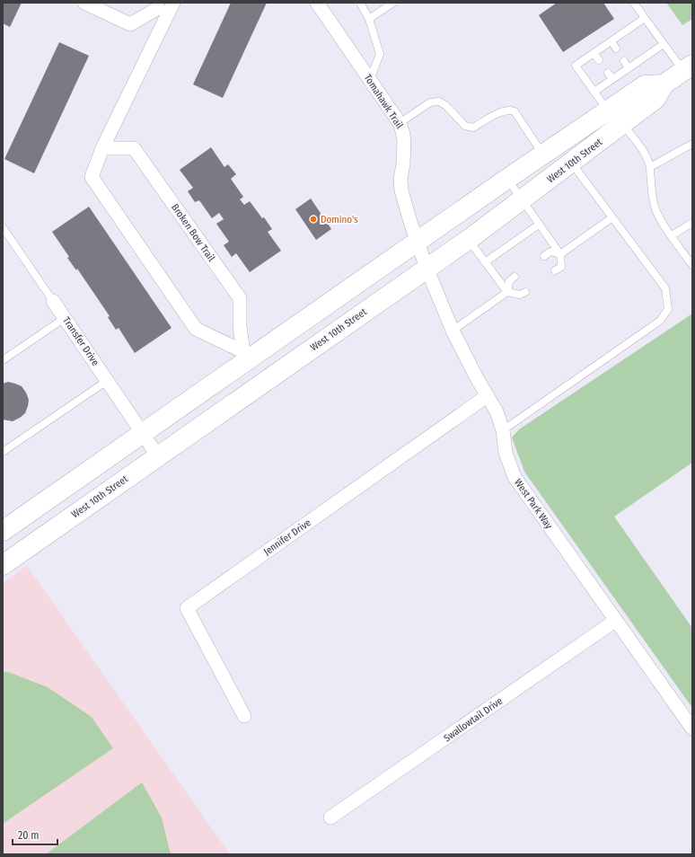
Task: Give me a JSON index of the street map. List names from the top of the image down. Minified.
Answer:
{"streets":{"main road":["West 10th Street"],"street":["Tomahawk Trail","Broken Bow Trail","Transfer Drive","West Park Way","Jennifer Drive","Swallowtail Drive"]},"crossings":[["Tomahawk Trail","West 10th Street"],["Tomahawk Trail","West Park Way"],["West 10th Street","Broken Bow Trail"],["West 10th Street","Transfer Drive"],["West 10th Street","West Park Way"],["West Park Way","Jennifer Drive"],["West Park Way","Swallowtail Drive"]],"places":["Domino's"],"scale_bar":"20 m"}
